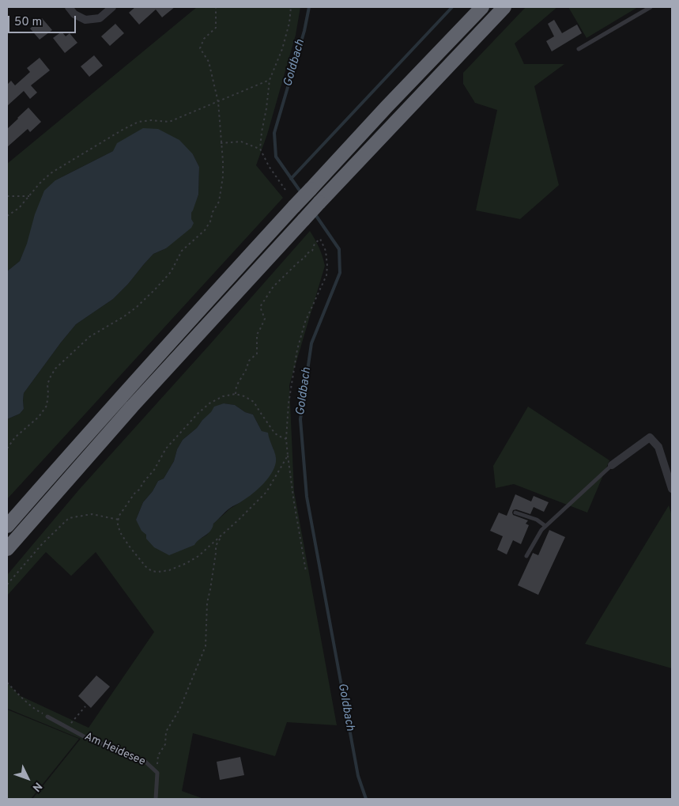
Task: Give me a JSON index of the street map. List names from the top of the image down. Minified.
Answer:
{"streets":{"lane":["Am Heidesee"]},"water":["Goldbach"],"scale_bar":"50 m","north":"bottom right"}
